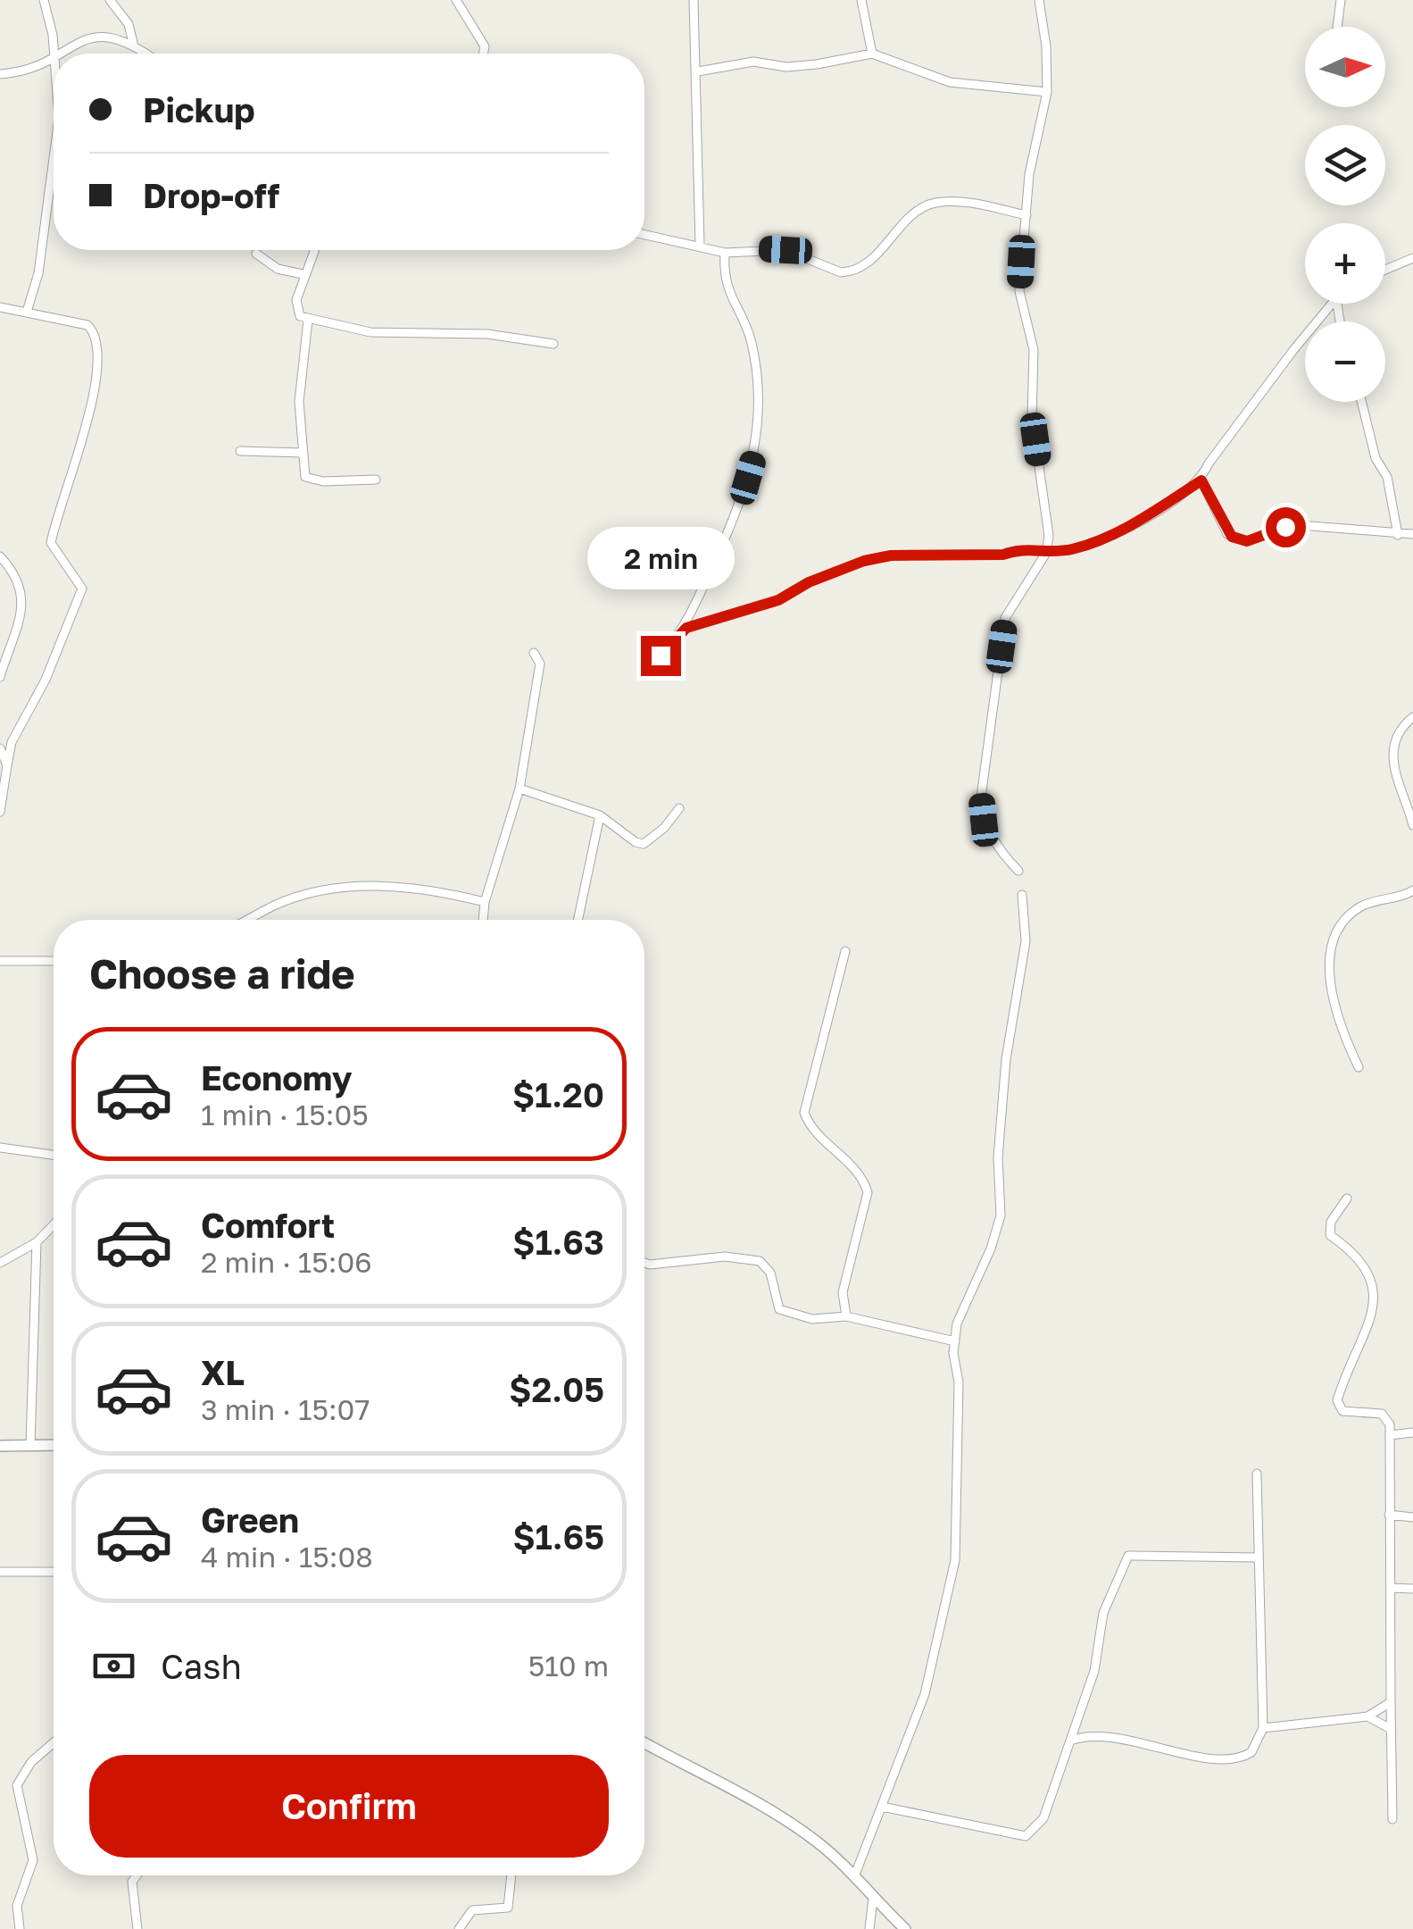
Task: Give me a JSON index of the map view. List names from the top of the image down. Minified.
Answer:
{"north":"right","page":{"map_buttons":["+","−"],"banner":["Pickup","Drop-off"],"bubble":"2 min","heading":"Choose a ride","list":[{"name":"Economy","note":"1 min · 15:05","value":"$1.20"},{"name":"Comfort","note":"2 min · 15:06","value":"$1.63"},{"name":"XL","note":"3 min · 15:07","value":"$2.05"},{"name":"Green","note":"4 min · 15:08","value":"$1.65"}],"pay":["Cash","510 m"],"buttons":"Confirm"}}
